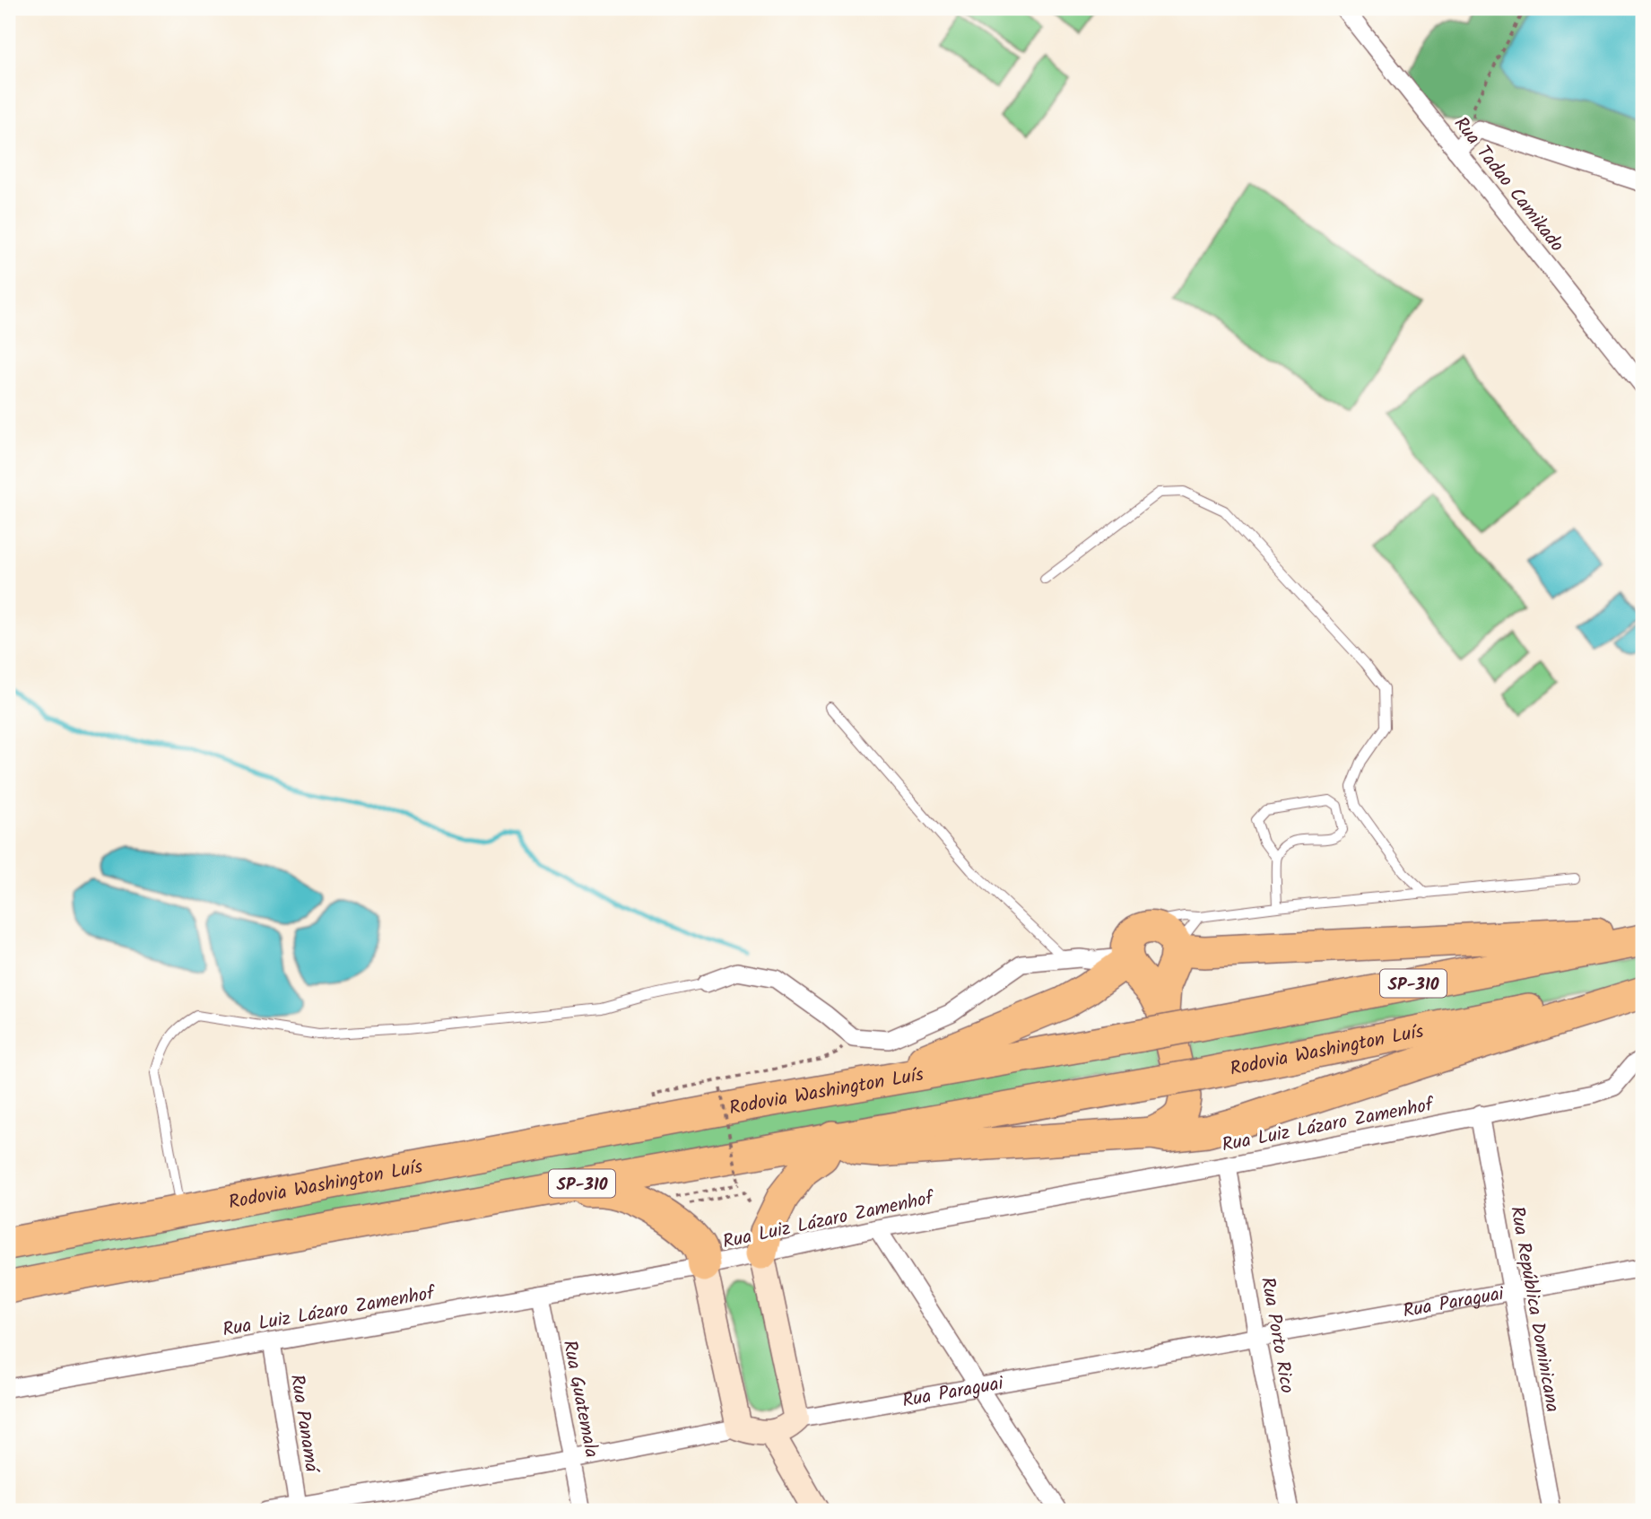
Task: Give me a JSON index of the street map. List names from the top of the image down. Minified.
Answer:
{"streets":{"highway":["SP-310","Rodovia Washington Luís"],"street":["Rua Tadao Camikado","Rua Luiz Lázaro Zamenhof","Rua Paraguai","Rua República Dominicana","Rua Porto Rico","Rua Guatemala","Rua Panamá"]},"crossings":[["Rua Luiz Lázaro Zamenhof","Rua República Dominicana"],["Rua Luiz Lázaro Zamenhof","Rua Porto Rico"],["Rua Luiz Lázaro Zamenhof","Rua Guatemala"],["Rua Luiz Lázaro Zamenhof","Rua Panamá"],["Rua Paraguai","Rua República Dominicana"],["Rua Paraguai","Rua Porto Rico"]]}
